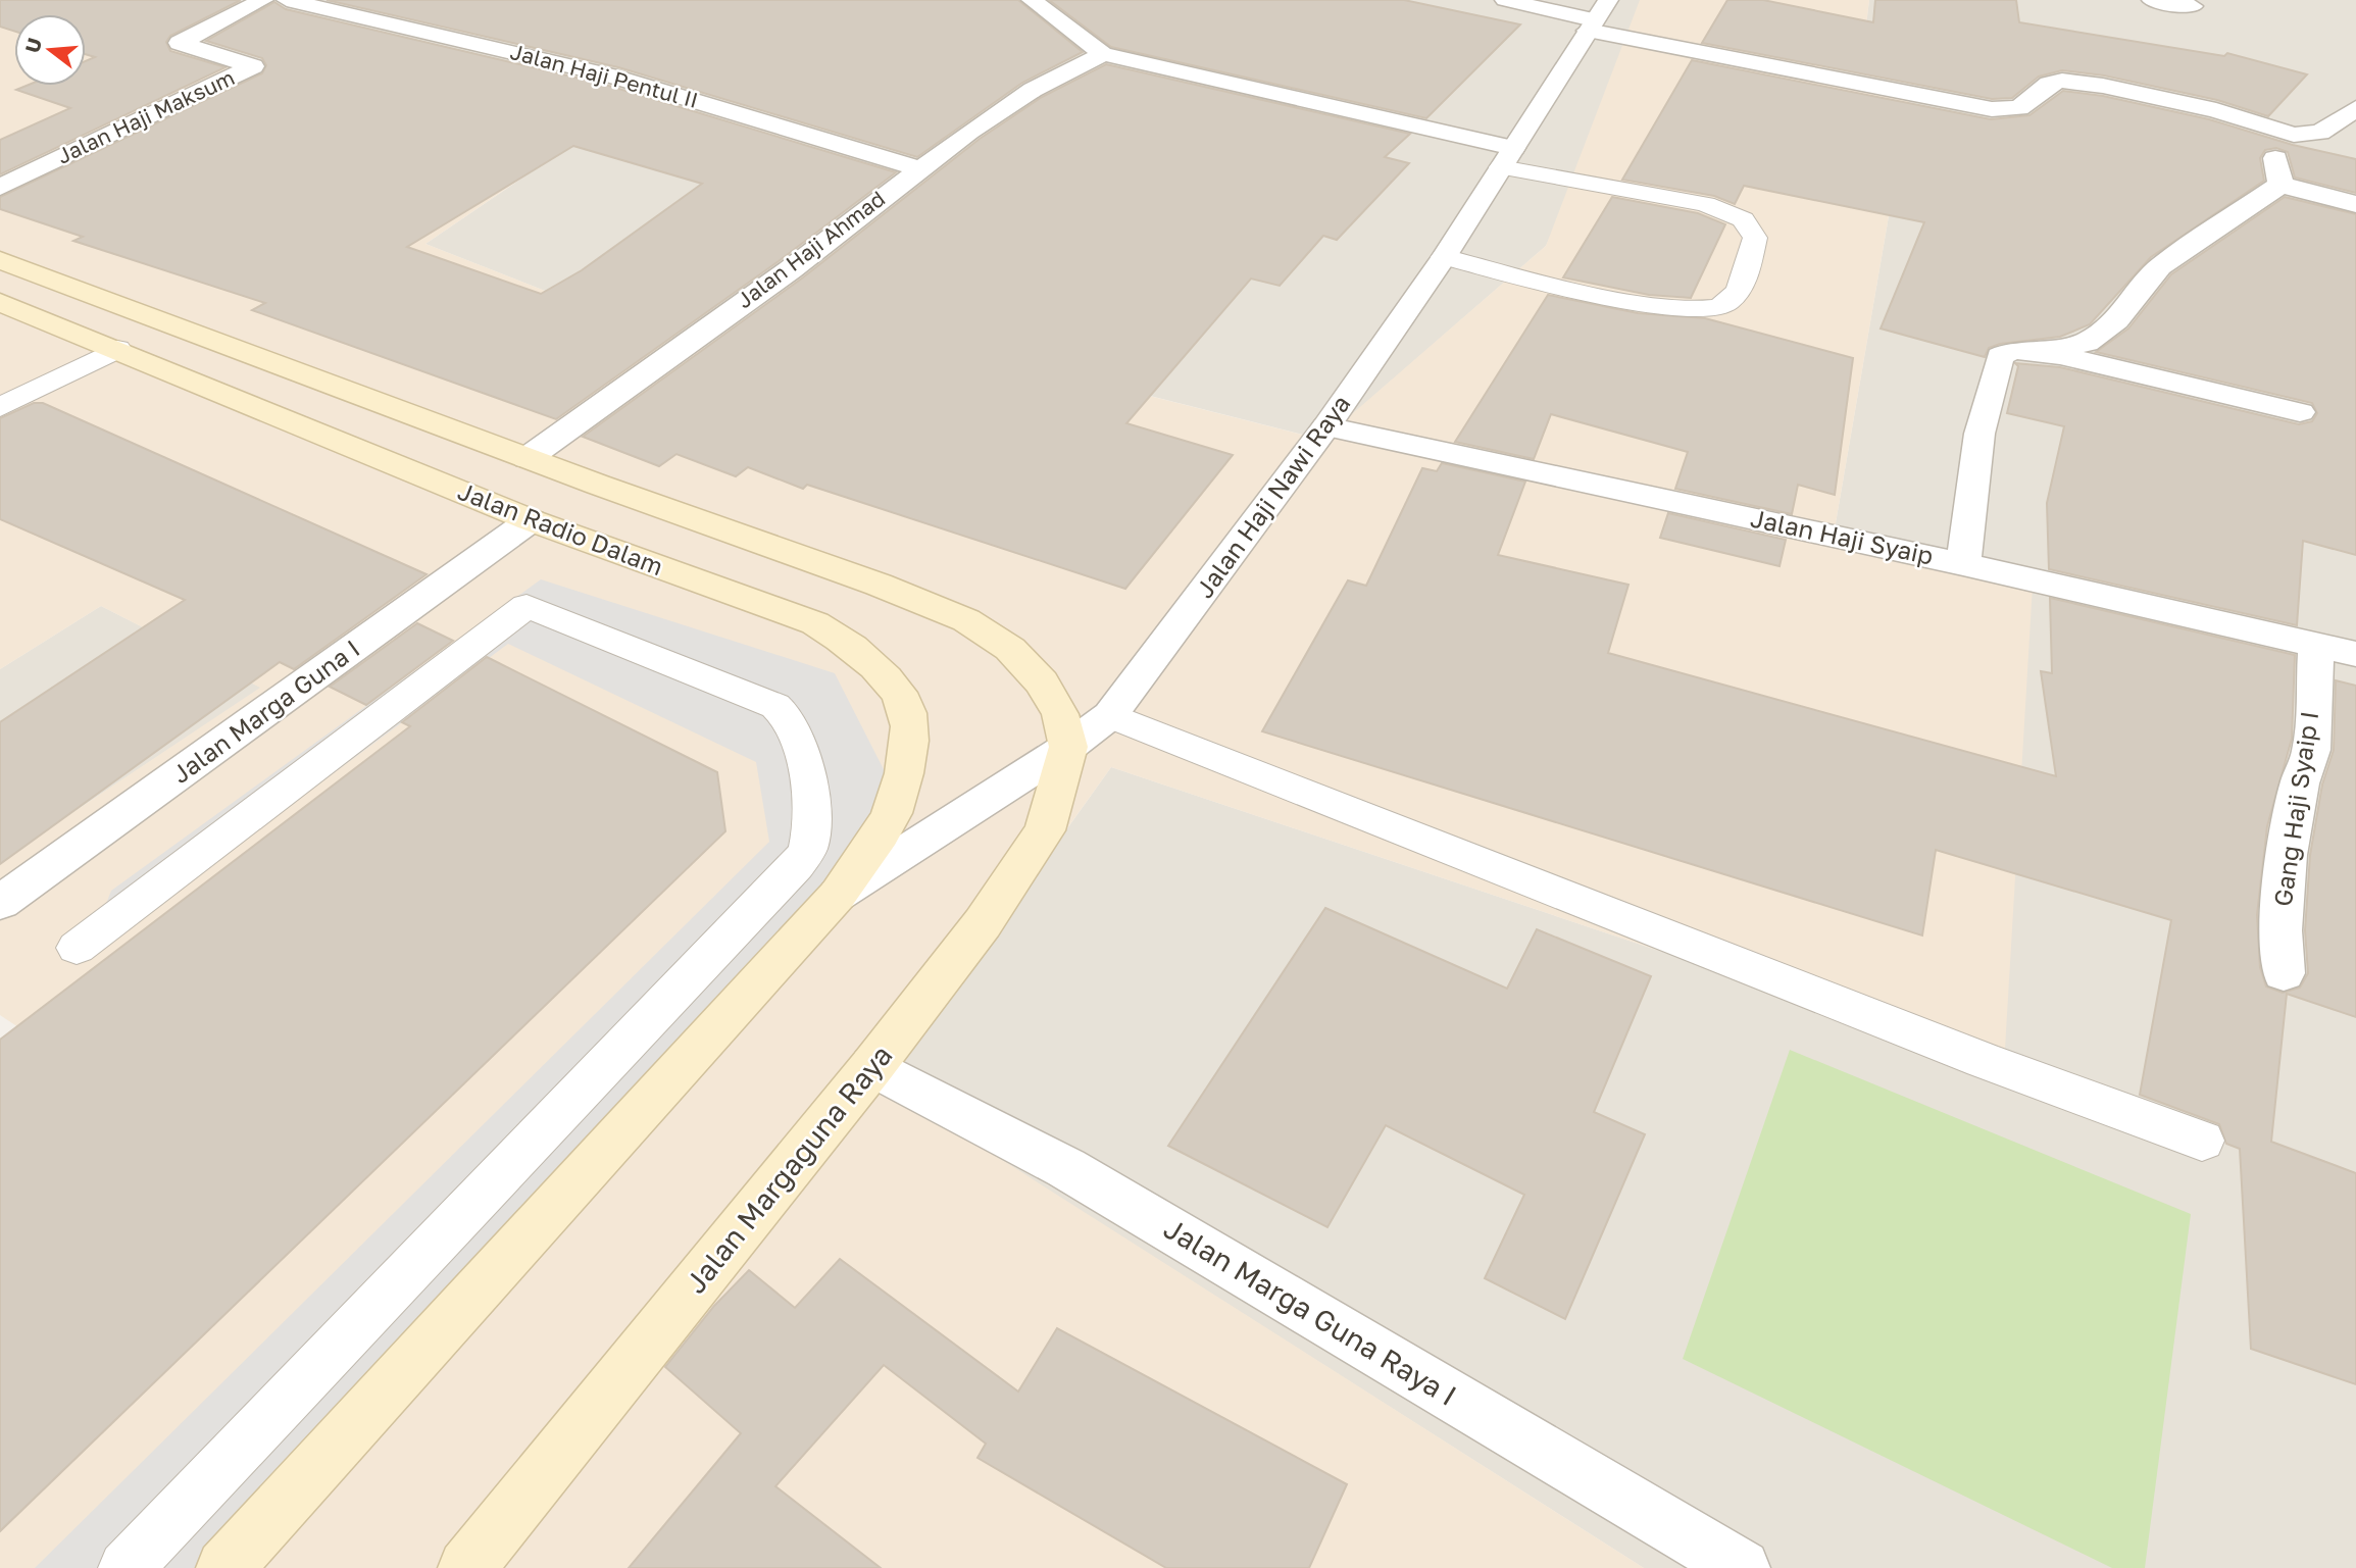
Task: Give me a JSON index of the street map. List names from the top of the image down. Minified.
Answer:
{"streets":{"main road":["Jalan Radio Dalam","Jalan Margaguna Raya"],"street":["Jalan Haji Pentul II","Jalan Haji Maksum","Jalan Haji Ahmad","Jalan Haji Nawi Raya","Jalan Haji Syaip","Jalan Marga Guna I","Gang Haji Syaip I","Jalan Marga Guna Raya I"]},"crossings":[["Jalan Haji Pentul II","Jalan Haji Ahmad"],["Jalan Haji Nawi Raya","Jalan Radio Dalam"],["Jalan Haji Nawi Raya","Jalan Haji Syaip"],["Jalan Haji Nawi Raya","Jalan Margaguna Raya"],["Jalan Radio Dalam","Jalan Marga Guna I"],["Jalan Haji Syaip","Gang Haji Syaip I"],["Jalan Margaguna Raya","Jalan Marga Guna Raya I"]],"north":"left"}
